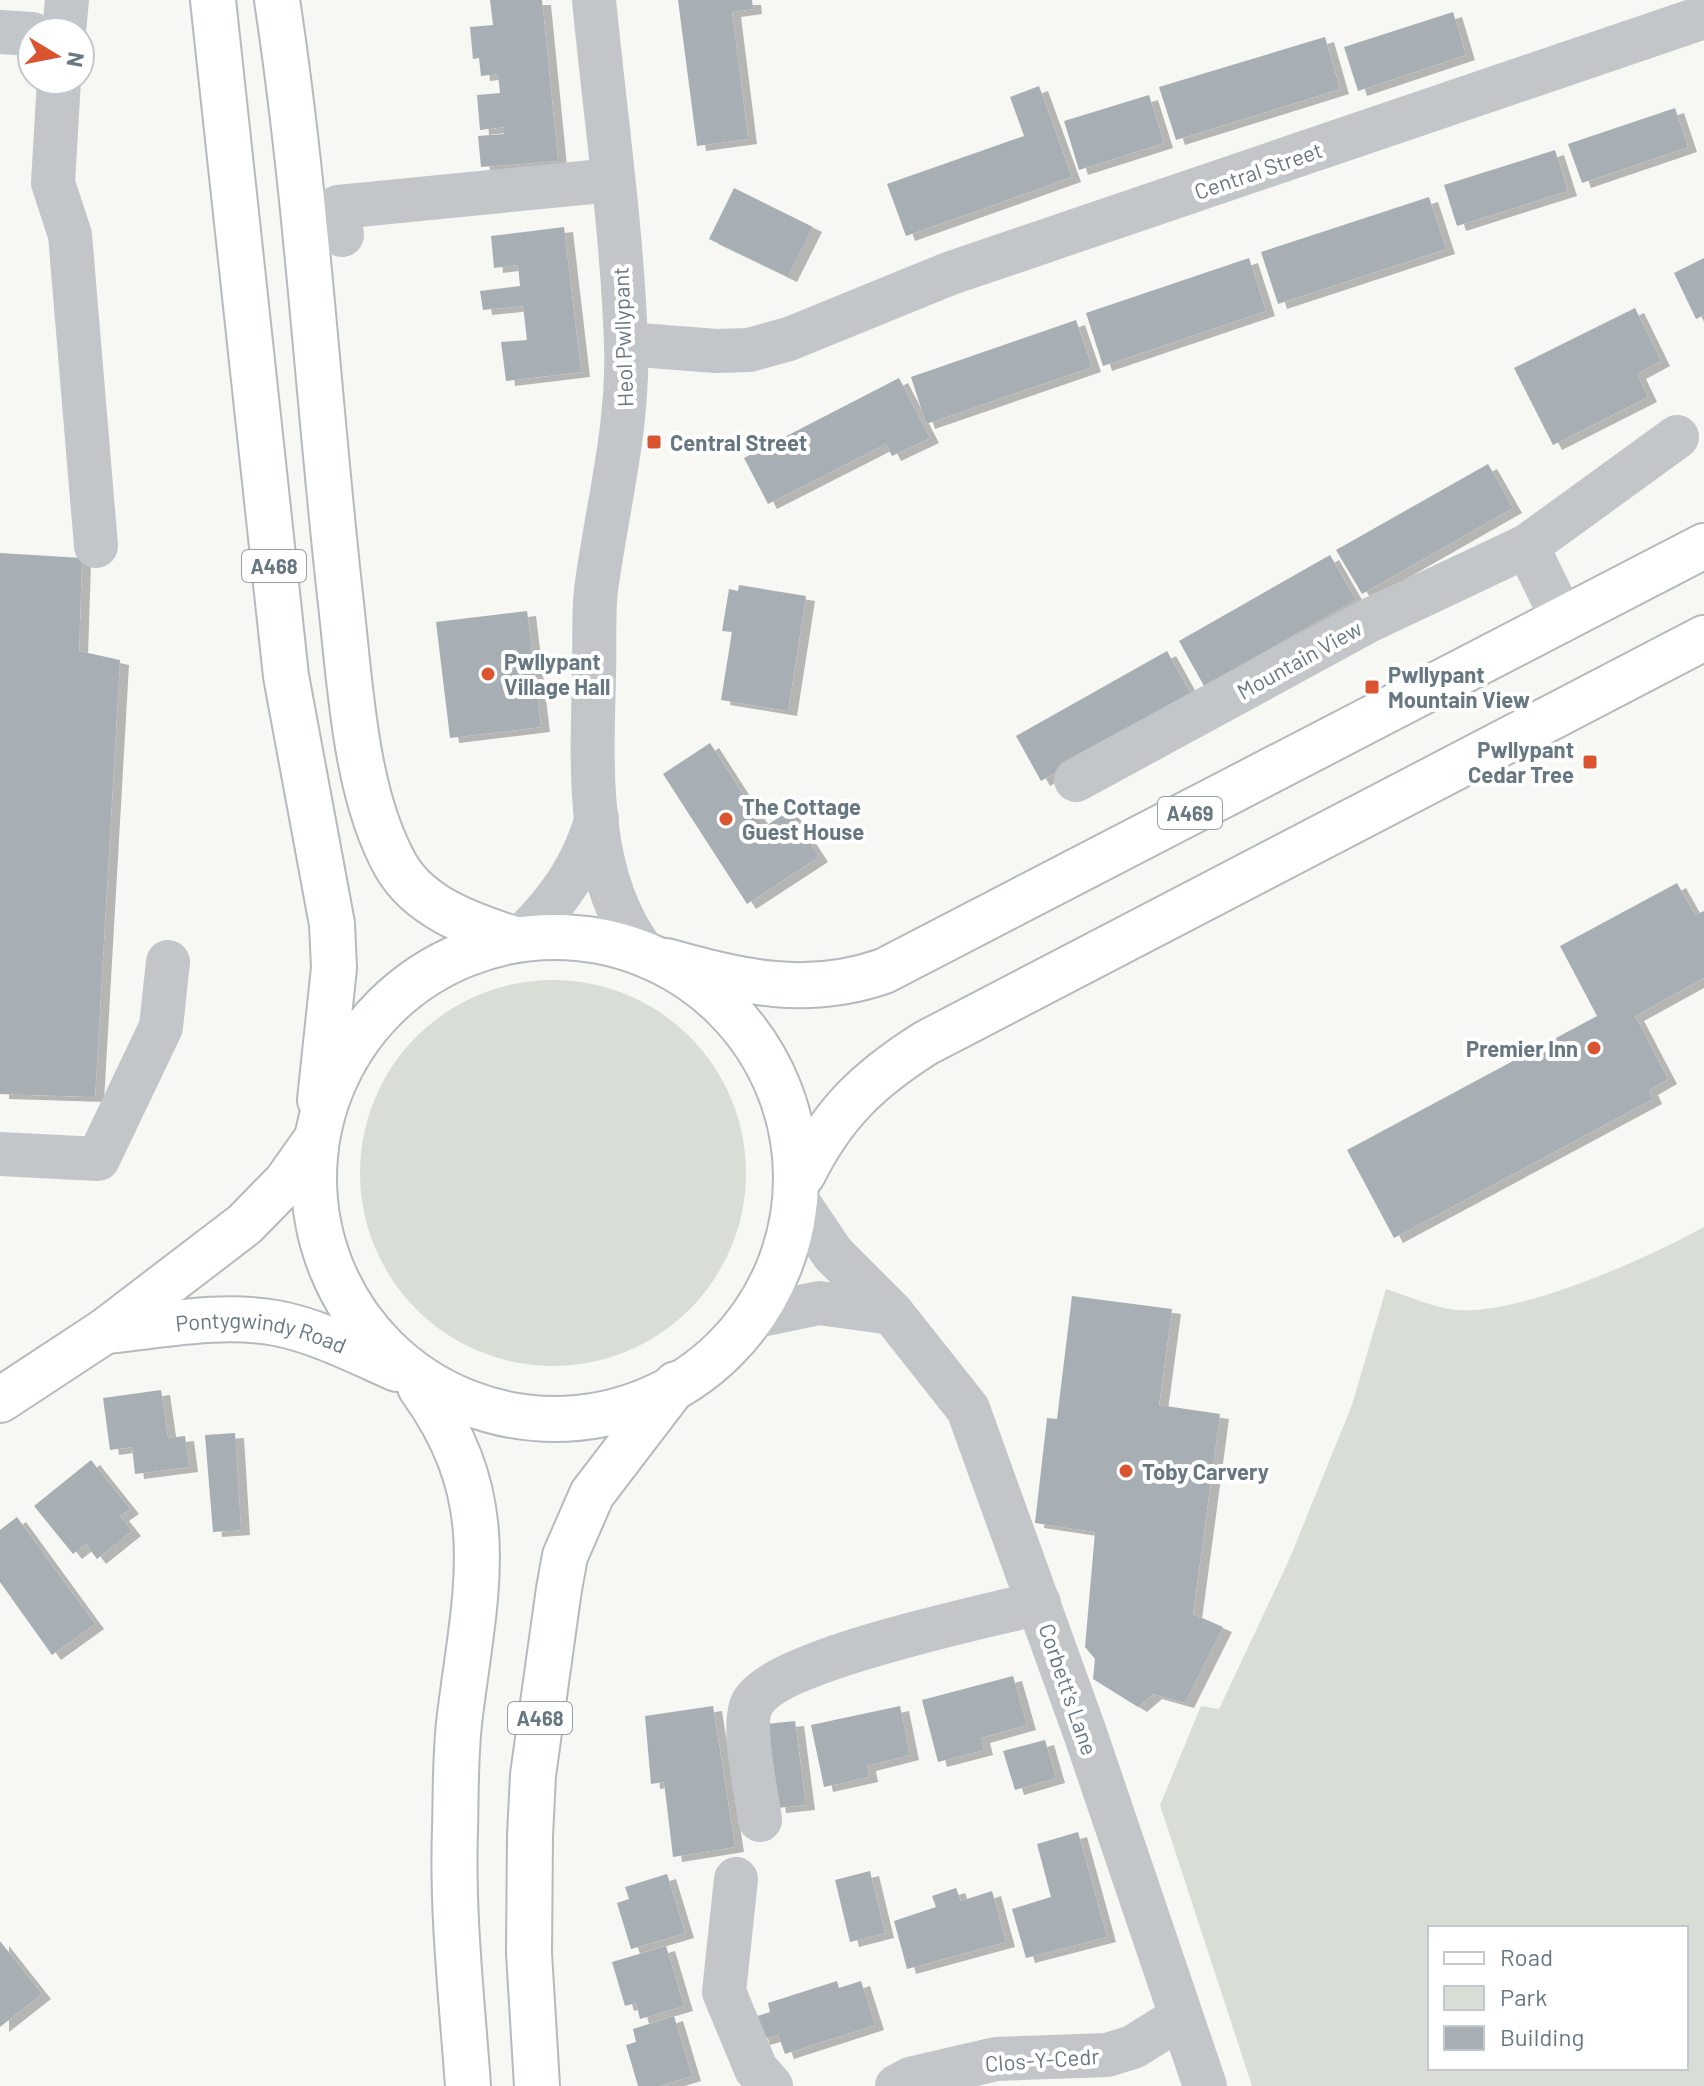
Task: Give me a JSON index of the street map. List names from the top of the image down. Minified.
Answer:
{"streets":{"main road":["A468","A469","Pontygwindy Road"],"street":["Central Street","Heol Pwllypant","Mountain View","Corbett's Lane","Clos-Y-Cedr"]},"crossings":[["Central Street","Heol Pwllypant"],["Heol Pwllypant","A468"],["Heol Pwllypant","A469"],["A468","Pontygwindy Road"],["Corbett's Lane","Clos-Y-Cedr"]],"places":{"transit":["Central Street","Pwllypant Mountain View","Pwllypant Cedar Tree"],"other":["Pwllypant Village Hall","The Cottage Guest House","Premier Inn","Toby Carvery"]},"legend":["Road","Park","Building"],"north":"right"}
